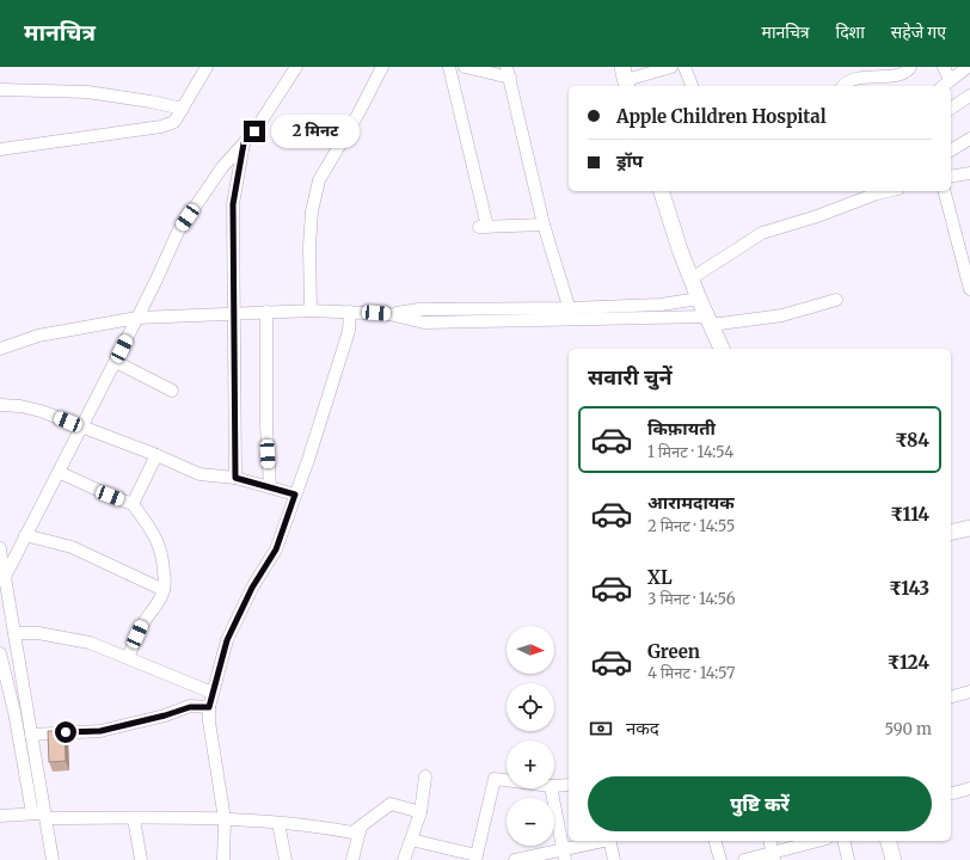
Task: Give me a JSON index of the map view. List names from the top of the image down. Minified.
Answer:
{"north":"right","page":{"header":"मानचित्र","nav":["मानचित्र","दिशा","सहेजे गए"],"banner":["Apple Children Hospital","ड्रॉप"],"bubble":"2 मिनट","heading":"सवारी चुनें","list":[{"name":"किफ़ायती","note":"1 मिनट · 14:54","value":"₹84"},{"name":"आरामदायक","note":"2 मिनट · 14:55","value":"₹114"},{"name":"XL","note":"3 मिनट · 14:56","value":"₹143"},{"name":"Green","note":"4 मिनट · 14:57","value":"₹124"}],"map_buttons":["+","−"],"pay":["नकद","590 m"],"buttons":"पुष्टि करें"}}
